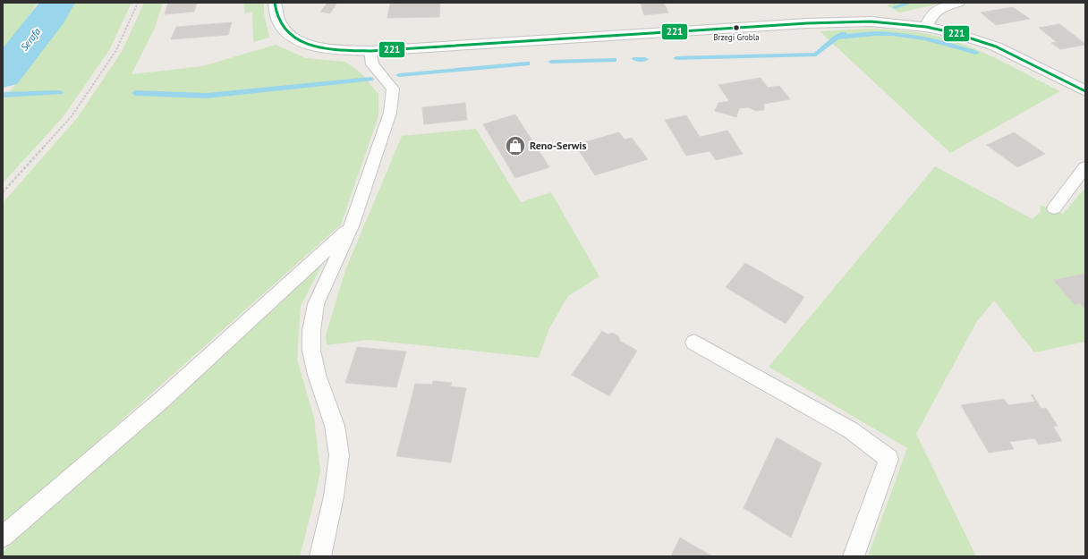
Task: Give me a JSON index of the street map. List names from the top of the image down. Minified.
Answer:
{"water":["Serafa"],"places":{"other":["Brzegi Grobla"],"shop":["Reno-Serwis"]},"lines":["transit line 221"]}
